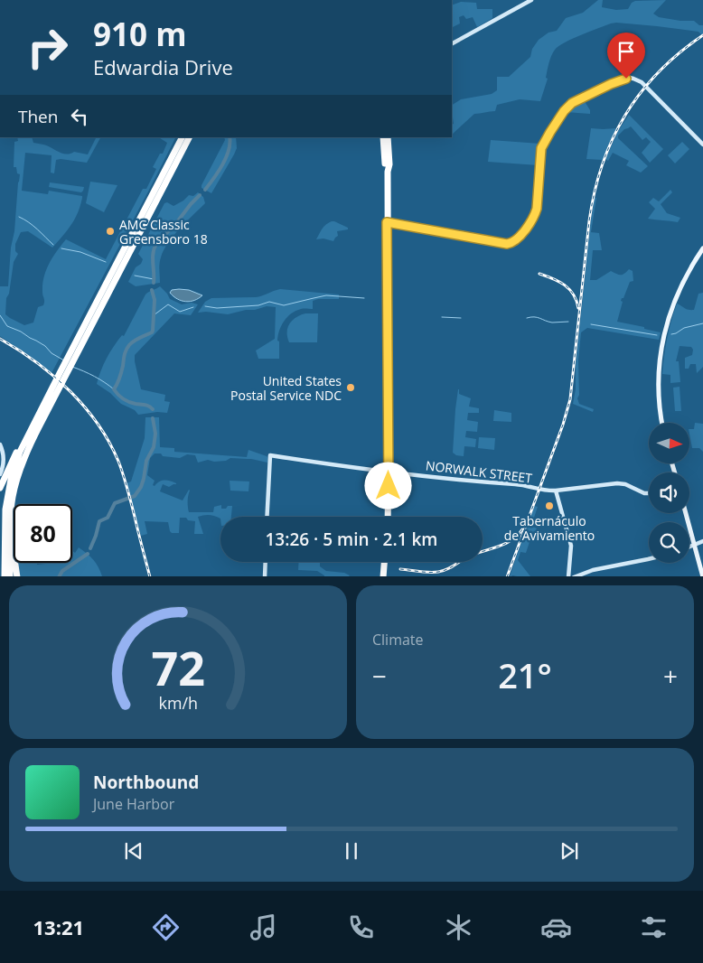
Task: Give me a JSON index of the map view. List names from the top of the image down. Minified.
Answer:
{"streets":{"street":["NORWALK STREET"]},"places":["AMC Classic Greensboro 18","United States Postal Service NDC","Tabernáculo de Avivamiento"],"north":"right","page":{"turn":["910 m","Edwardia Drive"],"then":"Then","limit":"80","trip":"13:26 · 5 min · 2.1 km","tile":"Climate","heat":["−","21°","+"],"song":["Northbound","June Harbor"],"tabs":"13:21","gauge":["72","km/h"]}}
